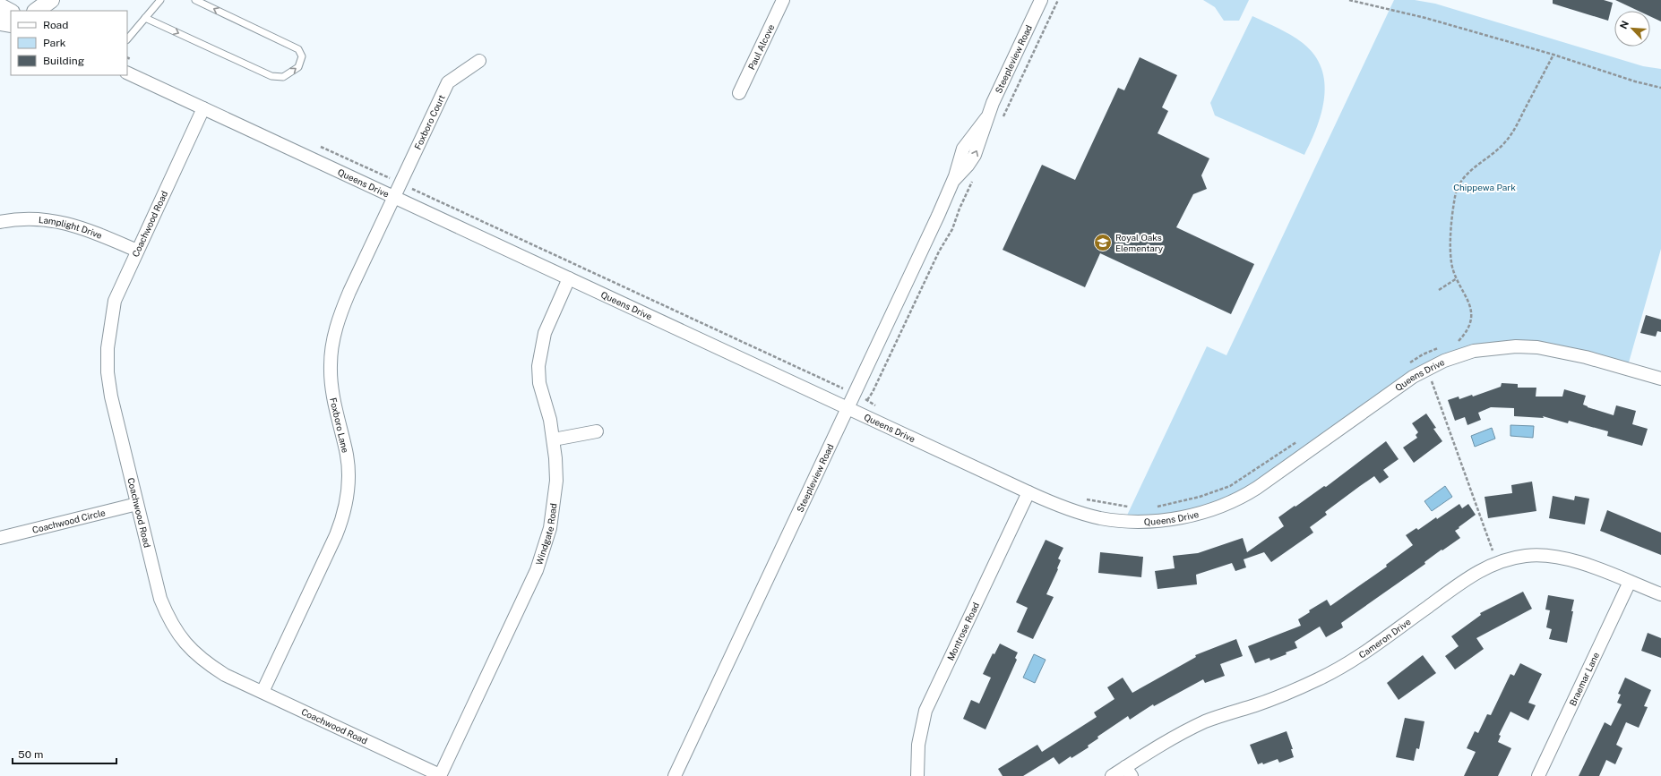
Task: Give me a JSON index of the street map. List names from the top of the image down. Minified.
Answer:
{"streets":{"street":["Paul Alcove","Steepleview Road","Foxboro Court","Queens Drive","Coachwood Road","Lamplight Drive","Foxboro Lane","Coachwood Circle","Windgate Road","Montrose Road","Cameron Drive","Braemar Lane"]},"crossings":[["Steepleview Road","Queens Drive"],["Foxboro Court","Queens Drive"],["Foxboro Court","Foxboro Lane"],["Queens Drive","Coachwood Road"],["Queens Drive","Foxboro Lane"],["Queens Drive","Windgate Road"],["Queens Drive","Montrose Road"],["Coachwood Road","Lamplight Drive"],["Coachwood Road","Foxboro Lane"],["Coachwood Road","Coachwood Circle"],["Coachwood Road","Windgate Road"],["Cameron Drive","Braemar Lane"]],"parks":["Chippewa Park"],"places":{"school or university":["Royal Oaks Elementary"]},"legend":["Road","Park","Building"],"scale_bar":"50 m","north":"top left"}
